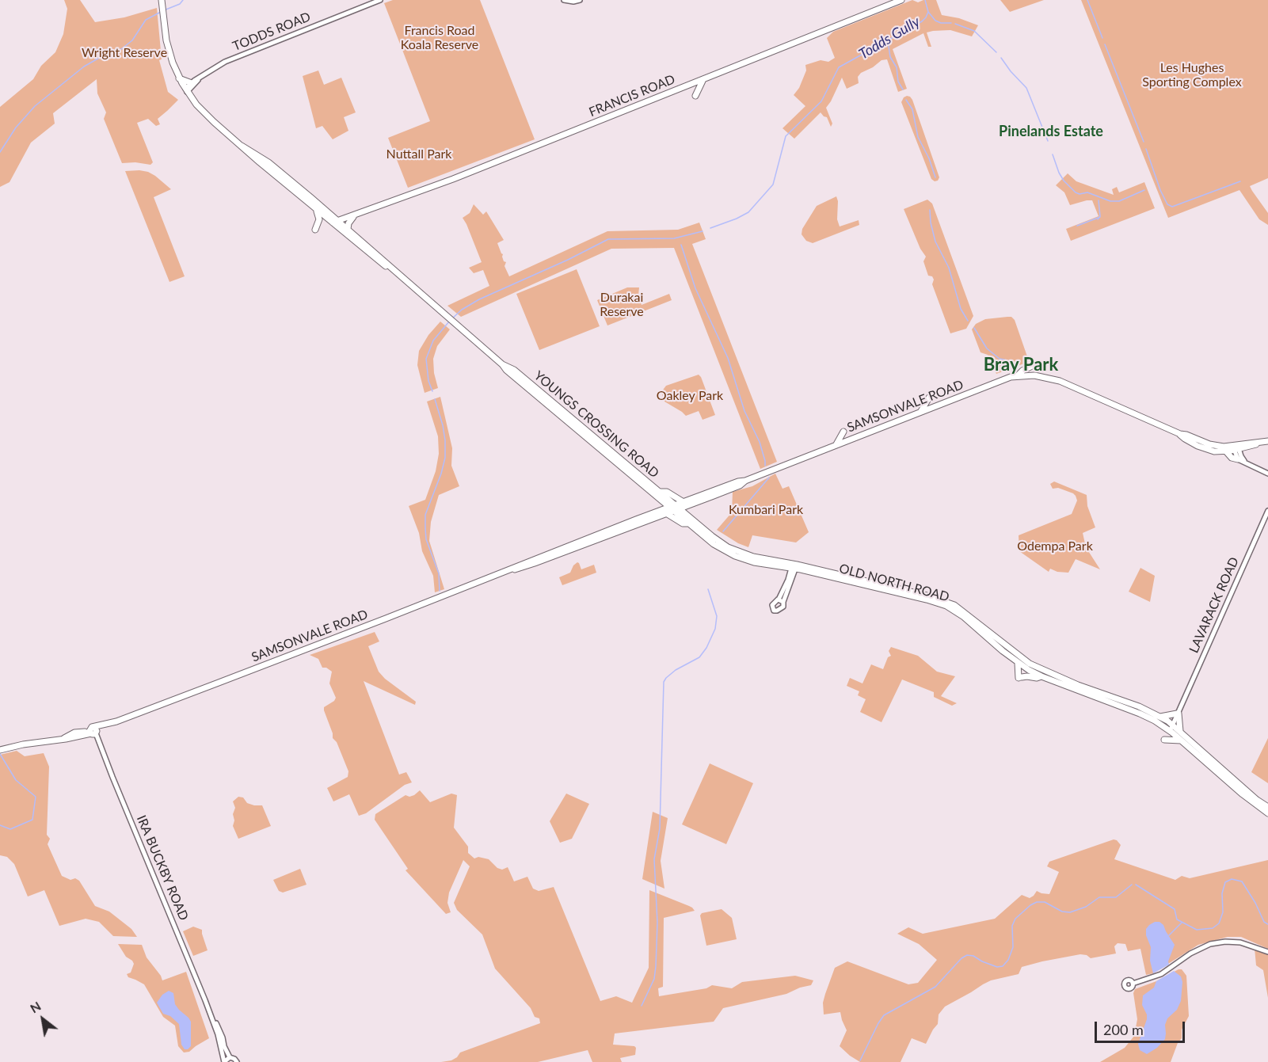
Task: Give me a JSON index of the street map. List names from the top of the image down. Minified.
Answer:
{"streets":{"main road":["FRANCIS ROAD","SAMSONVALE ROAD","YOUNGS CROSSING ROAD","OLD NORTH ROAD"],"street":["TODDS ROAD","LAVARACK ROAD","IRA BUCKBY ROAD"]},"crossings":[["TODDS ROAD","YOUNGS CROSSING ROAD"],["FRANCIS ROAD","YOUNGS CROSSING ROAD"],["SAMSONVALE ROAD","YOUNGS CROSSING ROAD"],["SAMSONVALE ROAD","OLD NORTH ROAD"],["SAMSONVALE ROAD","IRA BUCKBY ROAD"],["YOUNGS CROSSING ROAD","OLD NORTH ROAD"],["OLD NORTH ROAD","LAVARACK ROAD"]],"districts":["Pinelands Estate","Bray Park"],"water":["Todds Gully"],"parks":["Francis Road Koala Reserve","Wright Reserve","Les Hughes Sporting Complex","Nuttall Park","Durakai Reserve","Oakley Park","Kumbari Park","Odempa Park"],"scale_bar":"200 m","north":"top left"}
